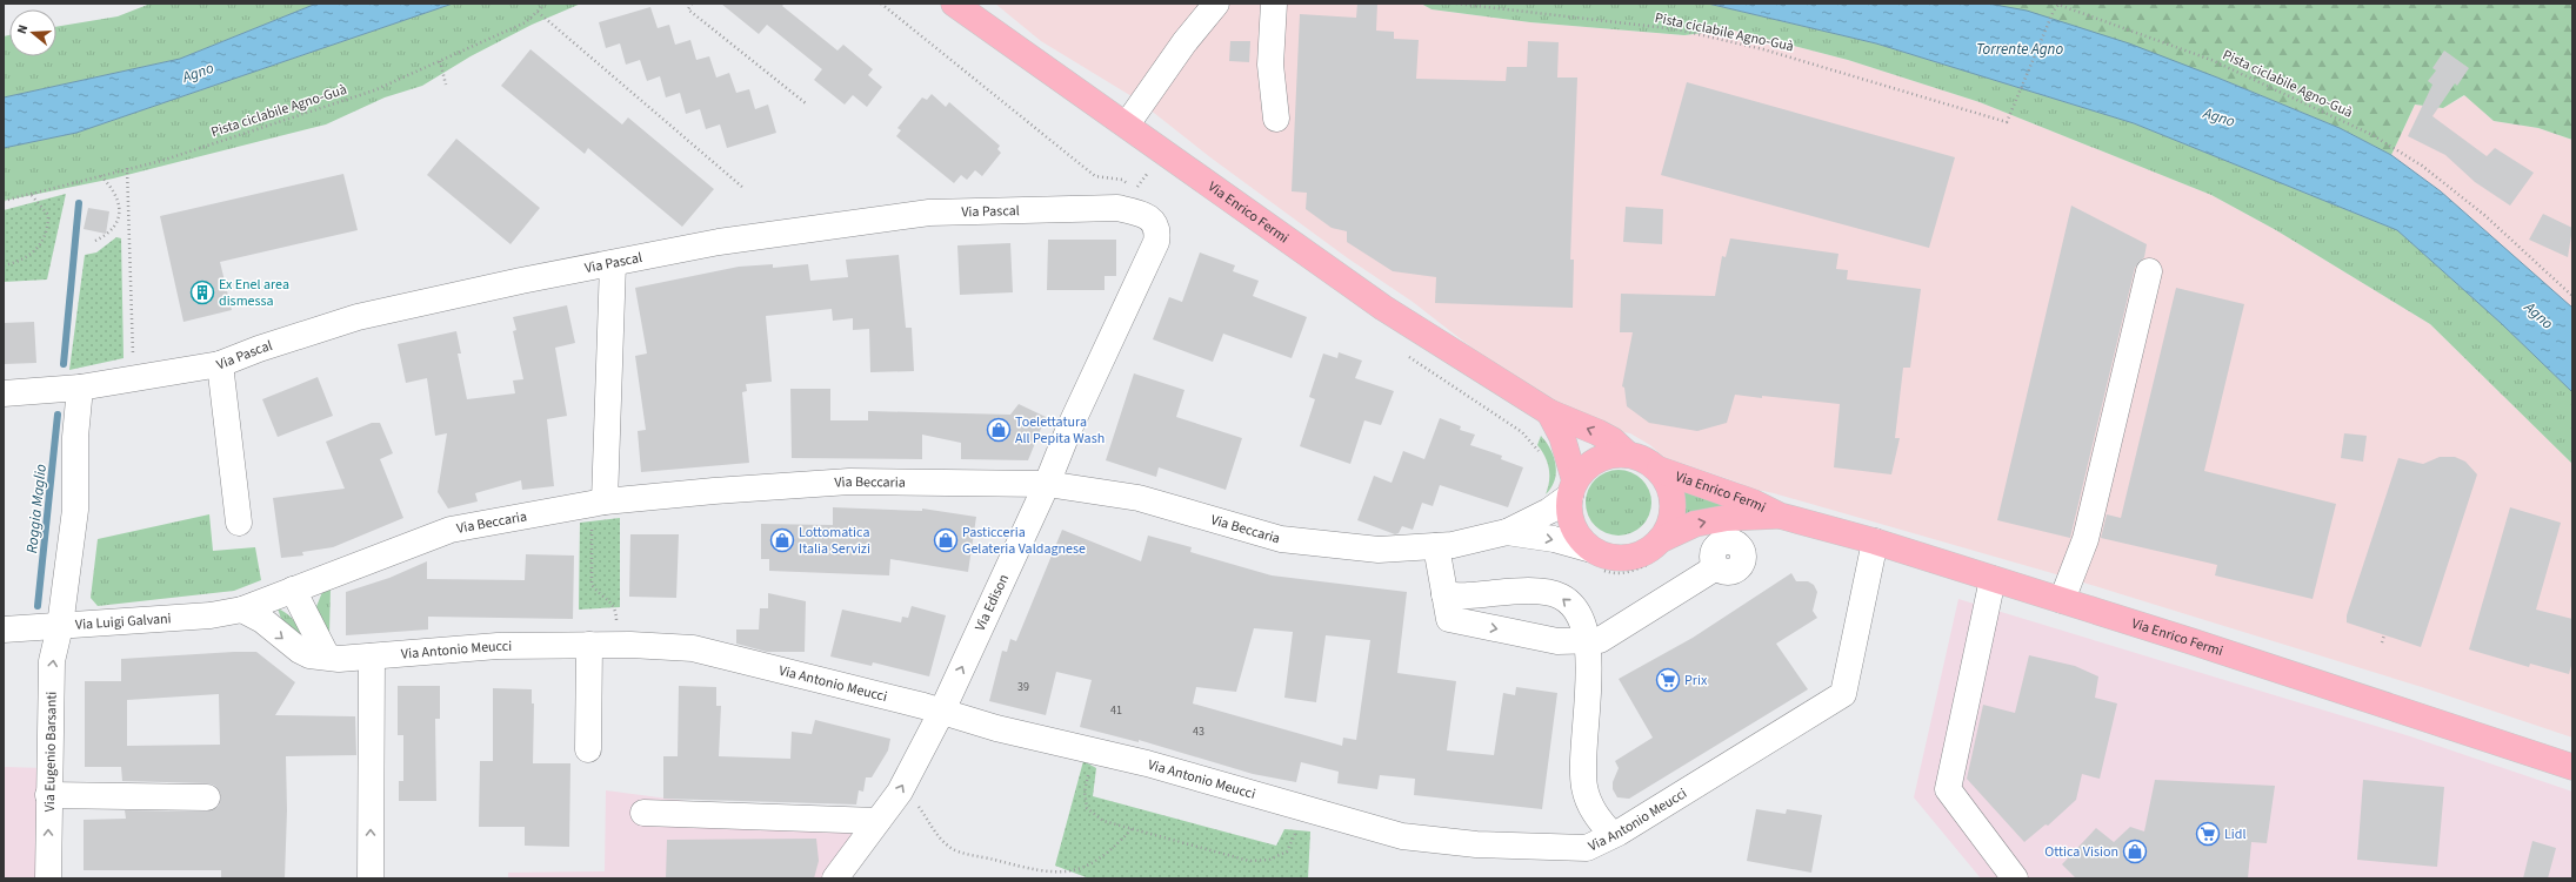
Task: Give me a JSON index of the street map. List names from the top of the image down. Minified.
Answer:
{"streets":{"main road":["Via Enrico Fermi"],"street":["Via Pascal","Via Beccaria","Via Edison","Via Luigi Galvani","Via Antonio Meucci","Via Eugenio Barsanti"],"path":["Pista ciclabile Agno-Guà"]},"crossings":[["Via Pascal","Via Edison"],["Via Enrico Fermi","Via Beccaria"],["Via Enrico Fermi","Via Antonio Meucci"],["Via Beccaria","Via Edison"],["Via Beccaria","Via Luigi Galvani"],["Via Beccaria","Via Antonio Meucci"],["Via Edison","Via Antonio Meucci"],["Via Luigi Galvani","Via Antonio Meucci"],["Via Luigi Galvani","Via Eugenio Barsanti"]],"one_way":["Via Edison","Via Eugenio Barsanti"],"water":["Torrente Agno","Agno","Roggia Maglio"],"places":{"building":["Ex Enel area dismessa"],"shop":["Toelettatura All Pepita Wash","Lottomatica Italia Servizi","Pasticceria Gelateria Valdagnese","Ottica Vision"],"supermarket":["Prix","Lidl"]},"house_numbers":["39","41","43"],"north":"left"}
